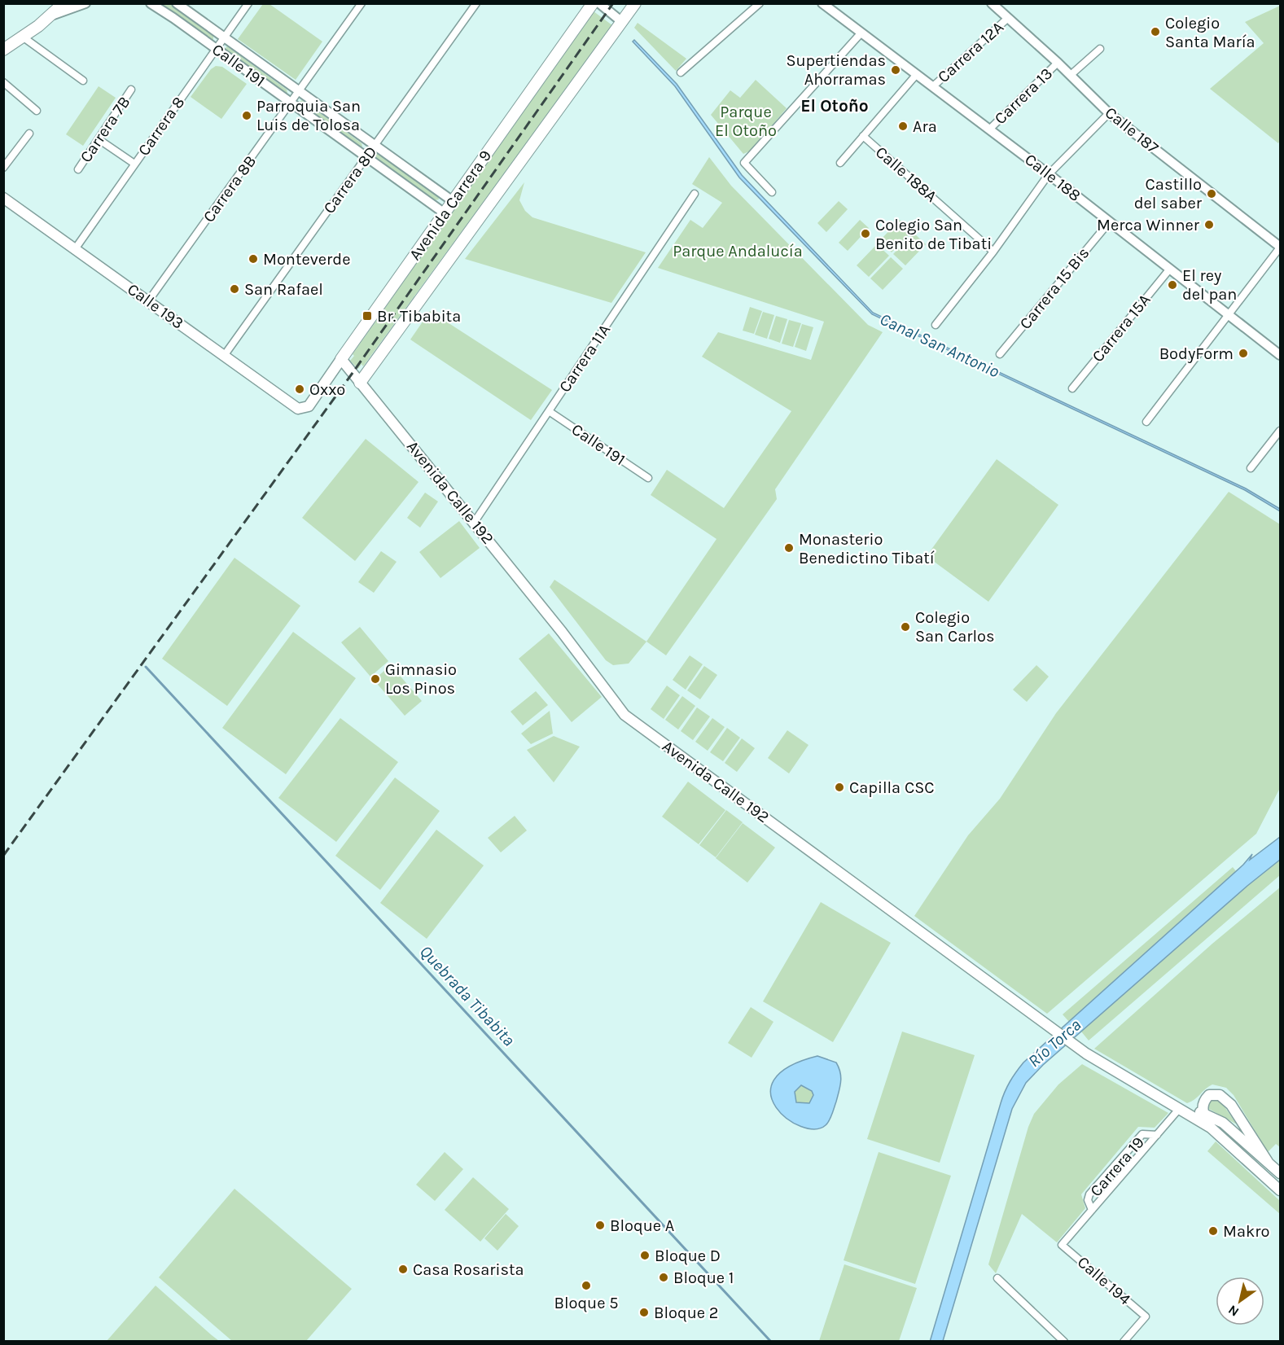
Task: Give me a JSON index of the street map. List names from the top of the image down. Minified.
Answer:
{"streets":{"main road":["Avenida Carrera 9","Calle 193","Avenida Calle 192"],"street":["Carrera 12A","Calle 191","Carrera 13","Carrera 8","Carrera 7B","Calle 187","Calle 188A","Calle 188","Carrera 8D","Carrera 8B","Carrera 15 Bis","Carrera 15A","Carrera 11A","Carrera 19","Calle 194"]},"crossings":[["Carrera 12A","Calle 187"],["Carrera 12A","Calle 188A"],["Carrera 12A","Calle 188"],["Calle 191","Carrera 8"],["Calle 191","Carrera 8D"],["Calle 191","Carrera 8B"],["Calle 191","Avenida Carrera 9"],["Calle 191","Carrera 11A"],["Carrera 13","Calle 187"],["Carrera 13","Calle 188"],["Carrera 8","Calle 193"],["Calle 188","Carrera 15 Bis"],["Calle 188","Carrera 15A"],["Carrera 8D","Calle 193"],["Carrera 8B","Calle 193"],["Avenida Carrera 9","Calle 193"],["Avenida Carrera 9","Avenida Calle 192"],["Carrera 11A","Avenida Calle 192"],["Avenida Calle 192","Carrera 19"],["Carrera 19","Calle 194"]],"districts":["El Otoño"],"water":["Canal San Antonio","Quebrada Tibabita","Río Torca"],"parks":["Parque El Otoño","Parque Andalucía"],"places":{"other":["Colegio Santa María","Supertiendas Ahorramas","Parroquia San Luis de Tolosa","Ara","Castillo del saber","Merca Winner","Colegio San Benito de Tibati","Monteverde","El rey del pan","San Rafael","BodyForm","Oxxo","Monasterio Benedictino Tibatí","Colegio San Carlos","Gimnasio Los Pinos","Capilla CSC","Bloque A","Makro","Bloque D","Casa Rosarista","Bloque 1","Bloque 5","Bloque 2"],"transit":["Br. Tibabita"]},"north":"bottom left"}
